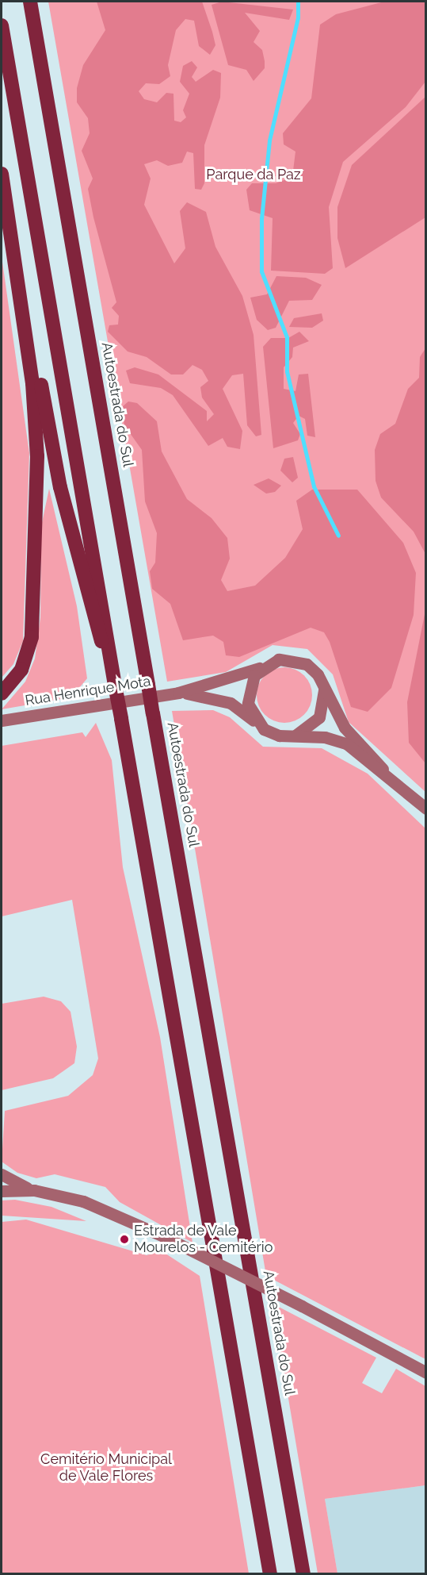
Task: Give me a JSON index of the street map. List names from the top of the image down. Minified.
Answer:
{"streets":{"highway":["Autoestrada do Sul"],"street":["Rua Henrique Mota"]},"parks":["Parque da Paz","Cemitério Municipal de Vale Flores"],"places":["Estrada de Vale Mourelos - Cemitério"]}
